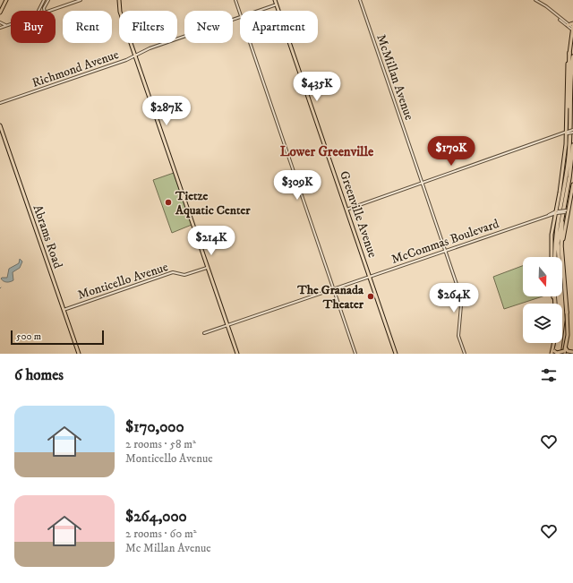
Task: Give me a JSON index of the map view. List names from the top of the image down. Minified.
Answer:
{"streets":{"main road":["Greenville Avenue","Abrams Road"],"street":["Richmond Avenue","McMillan Avenue","McCommas Boulevard","Monticello Avenue"]},"crossings":[["Richmond Avenue","Greenville Avenue"],["McMillan Avenue","McCommas Boulevard"],["Greenville Avenue","McCommas Boulevard"],["Abrams Road","Monticello Avenue"]],"districts":["Lower Greenville"],"places":["Tietze Aquatic Center","The Granada Theater"],"scale_bar":"500 m","north":"bottom","page":{"chip":["Buy","Rent","Filters","New","Apartment"],"price":["$435K","$287K","$170K","$309K","$214K","$264K"],"scale":"500 m","heading":"6 homes","list":[{"name":"$170,000","note":"2 rooms · 58 m² · Monticello Avenue"},{"name":"$264,000","note":"2 rooms · 60 m² · Mc Millan Avenue"}]}}
